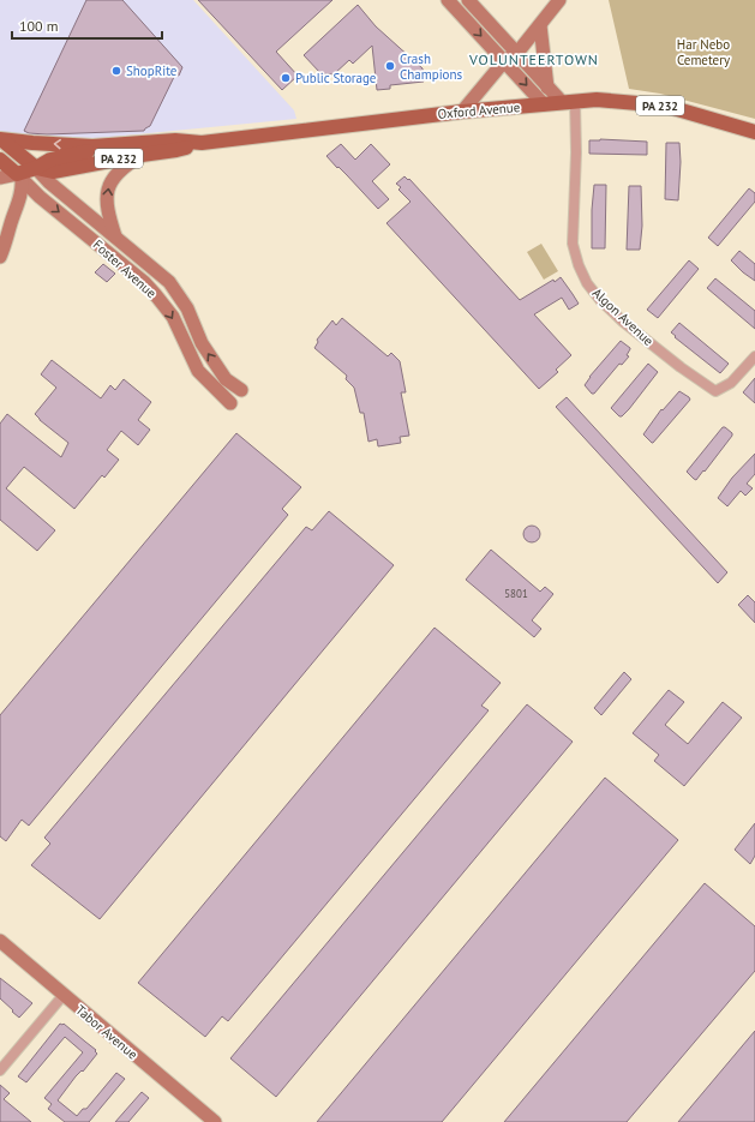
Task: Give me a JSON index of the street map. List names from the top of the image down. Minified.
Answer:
{"streets":{"main road":["PA 232","Oxford Avenue"],"street":["Foster Avenue","Algon Avenue","Tabor Avenue"]},"crossings":[["Oxford Avenue","Foster Avenue"],["Oxford Avenue","Algon Avenue"]],"districts":["VOLUNTEERTOWN"],"parks":["Har Nebo Cemetery"],"places":["Crash Champions","ShopRite","Public Storage"],"house_numbers":["5801"],"scale_bar":"100 m"}
